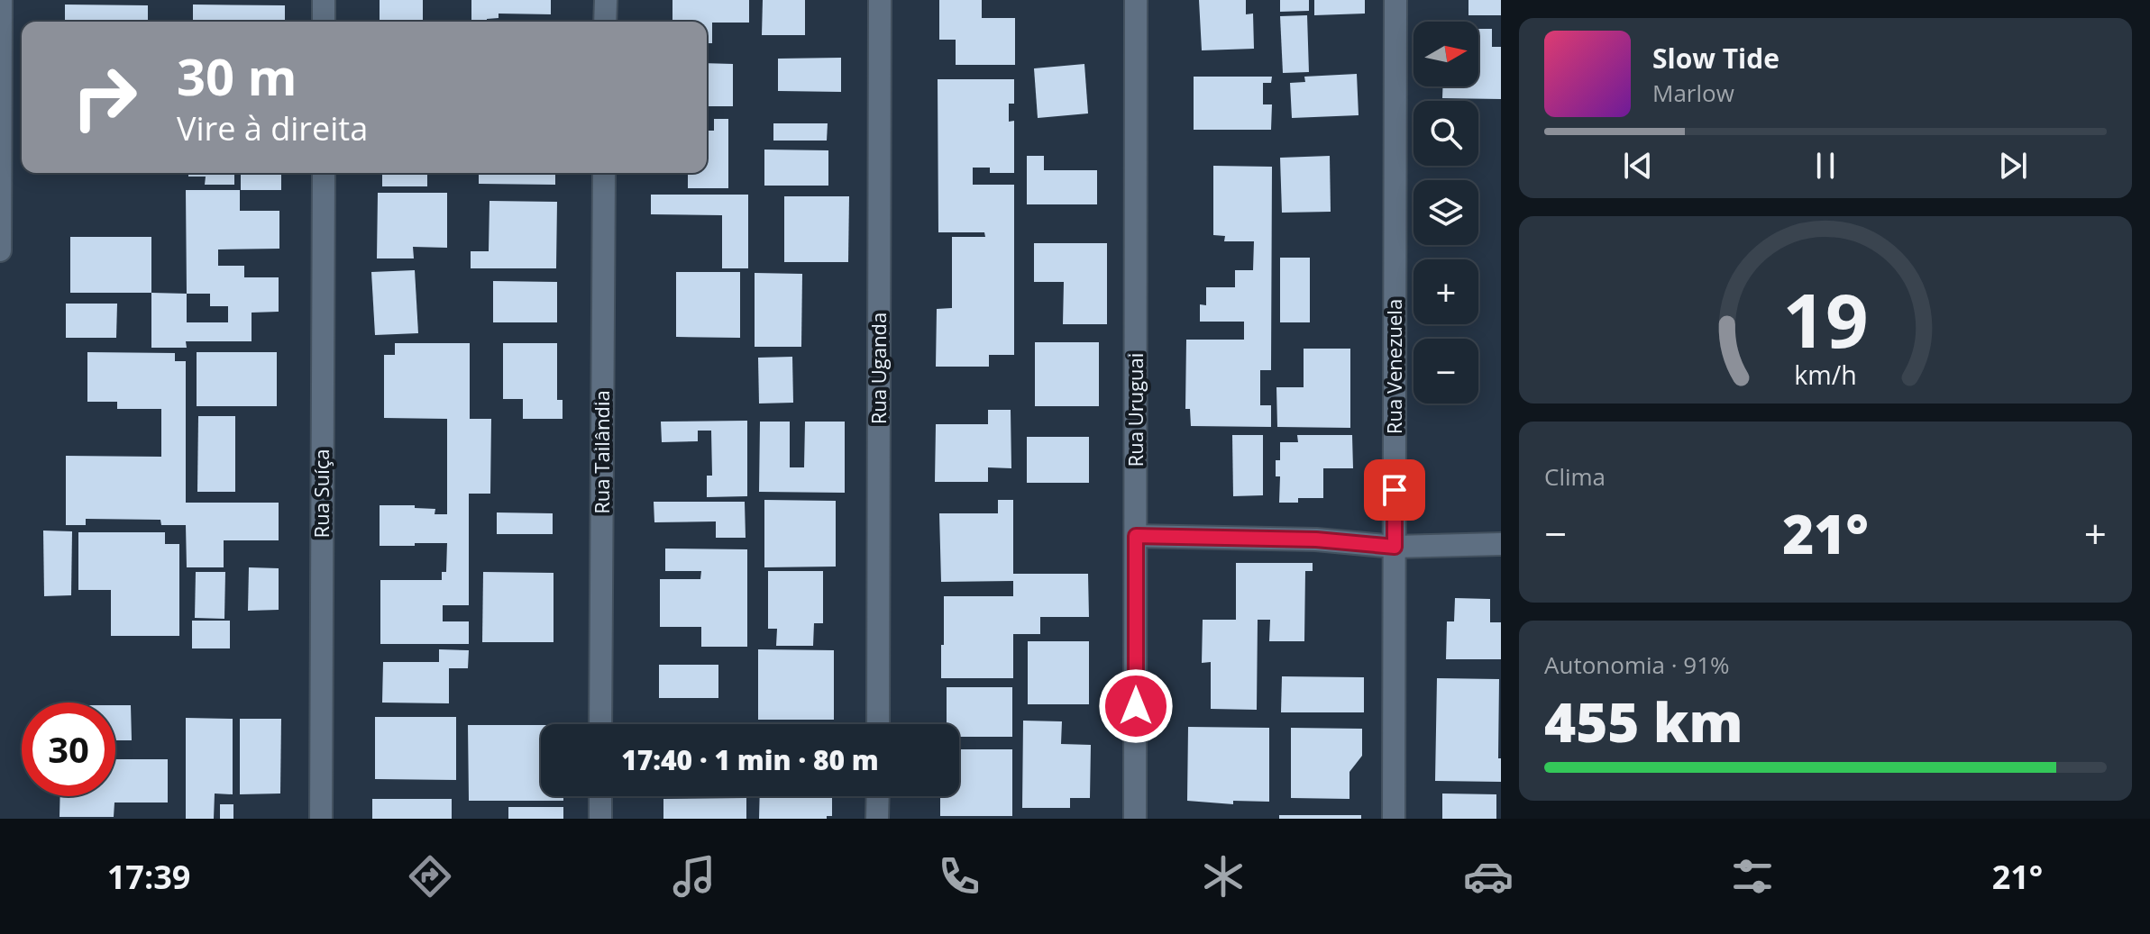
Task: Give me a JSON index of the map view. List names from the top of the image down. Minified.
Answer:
{"streets":{"street":["Rua Venezuela","Rua Uganda","Rua Uruguai","Rua Tailândia","Rua Suíça"]},"north":"right","page":{"map_buttons":["+","−"],"turn":["30 m","Vire à direita"],"song":["Slow Tide","Marlow"],"tile":["Clima",["Autonomia · 91%","455 km"]],"heat":["−","21°","+"],"limit":"30","trip":"17:40 · 1 min · 80 m","tabs":["17:39","21°"],"gauge":["19","km/h"]}}
